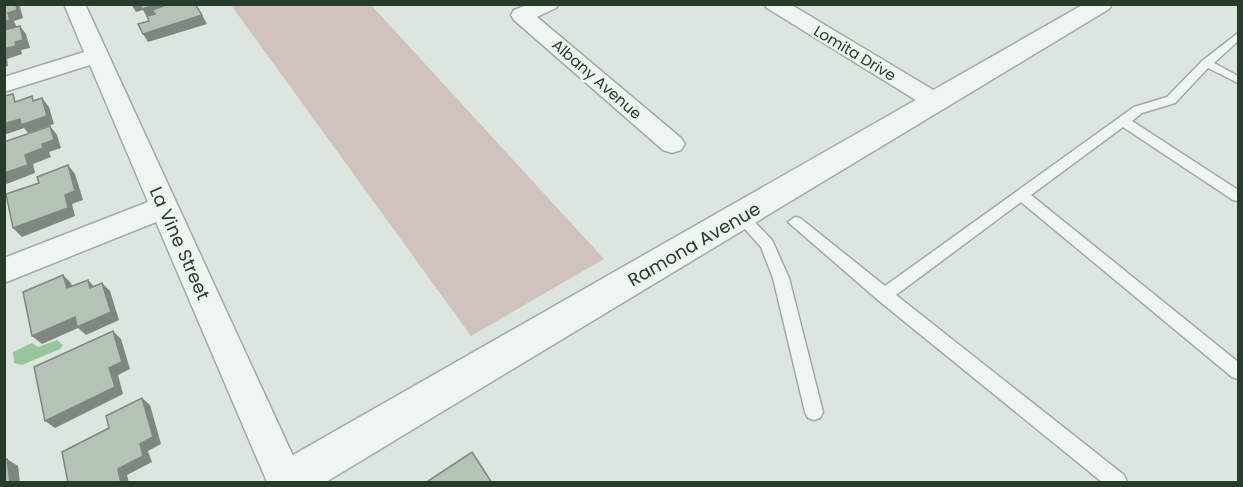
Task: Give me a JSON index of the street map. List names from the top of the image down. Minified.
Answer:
{"streets":{"street":["Lomita Drive","Albany Avenue","La Vine Street","Ramona Avenue"]},"crossings":[["Lomita Drive","Ramona Avenue"],["La Vine Street","Ramona Avenue"]]}
